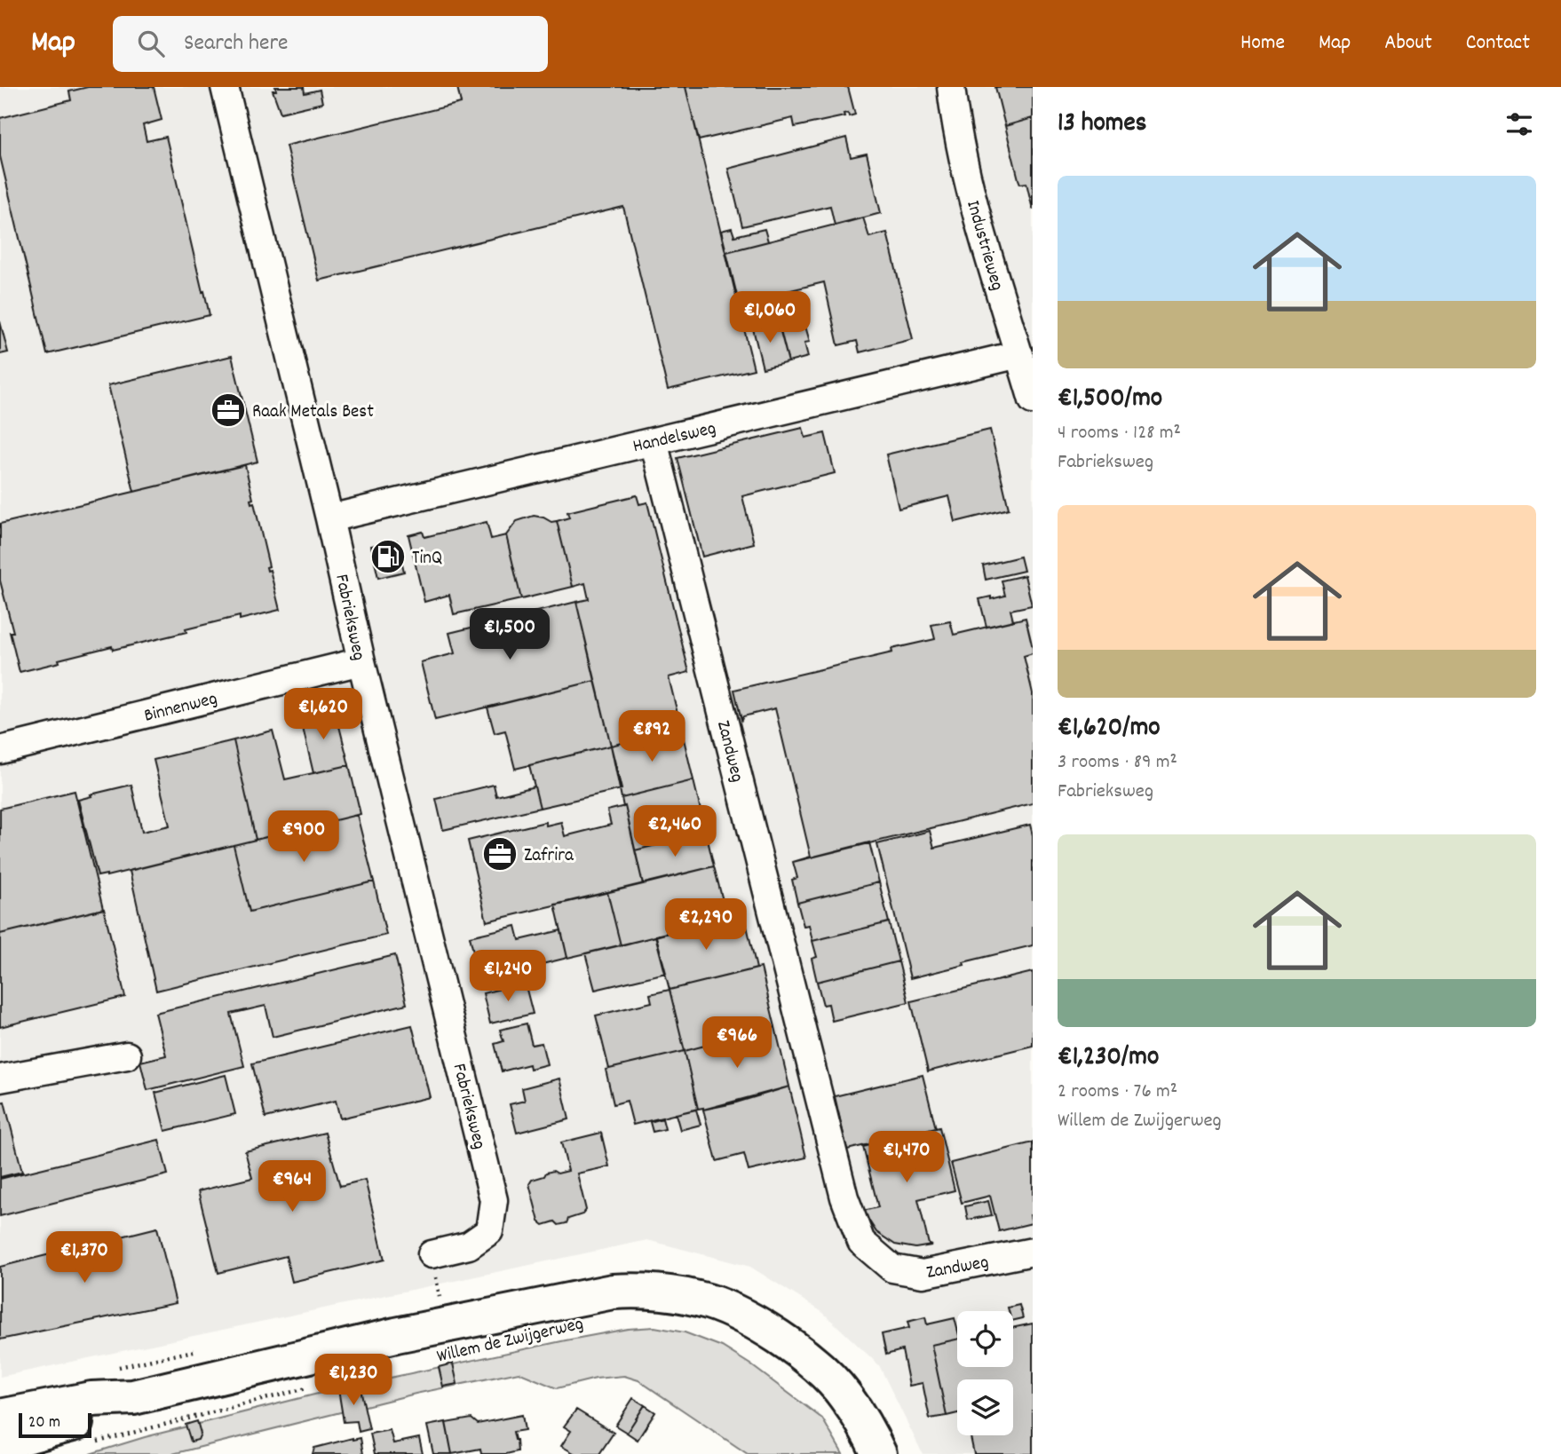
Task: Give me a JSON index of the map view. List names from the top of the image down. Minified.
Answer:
{"streets":{"main road":["Willem de Zwijgerweg"],"street":["Industrieweg","Handelsweg","Fabrieksweg","Binnenweg","Zandweg"]},"crossings":[["Industrieweg","Handelsweg"],["Handelsweg","Fabrieksweg"],["Handelsweg","Zandweg"],["Fabrieksweg","Binnenweg"]],"places":{"office":["Raak Metals Best","Zafrira"],"fuel station":["TinQ"]},"scale_bar":"20 m","page":{"header":"Map","search":"Search here","nav":["Home","Map","About","Contact"],"heading":"13 homes","list":[{"name":"€1,500/mo","note":"4 rooms · 128 m² · Fabrieksweg"},{"name":"€1,620/mo","note":"3 rooms · 89 m² · Fabrieksweg"},{"name":"€1,230/mo","note":"2 rooms · 76 m² · Willem de Zwijgerweg"}],"price":["€1,060","€1,500","€1,620","€892","€2,460","€900","€2,290","€1,240","€966","€1,470","€964","€1,370","€1,230"],"scale":"20 m"}}
